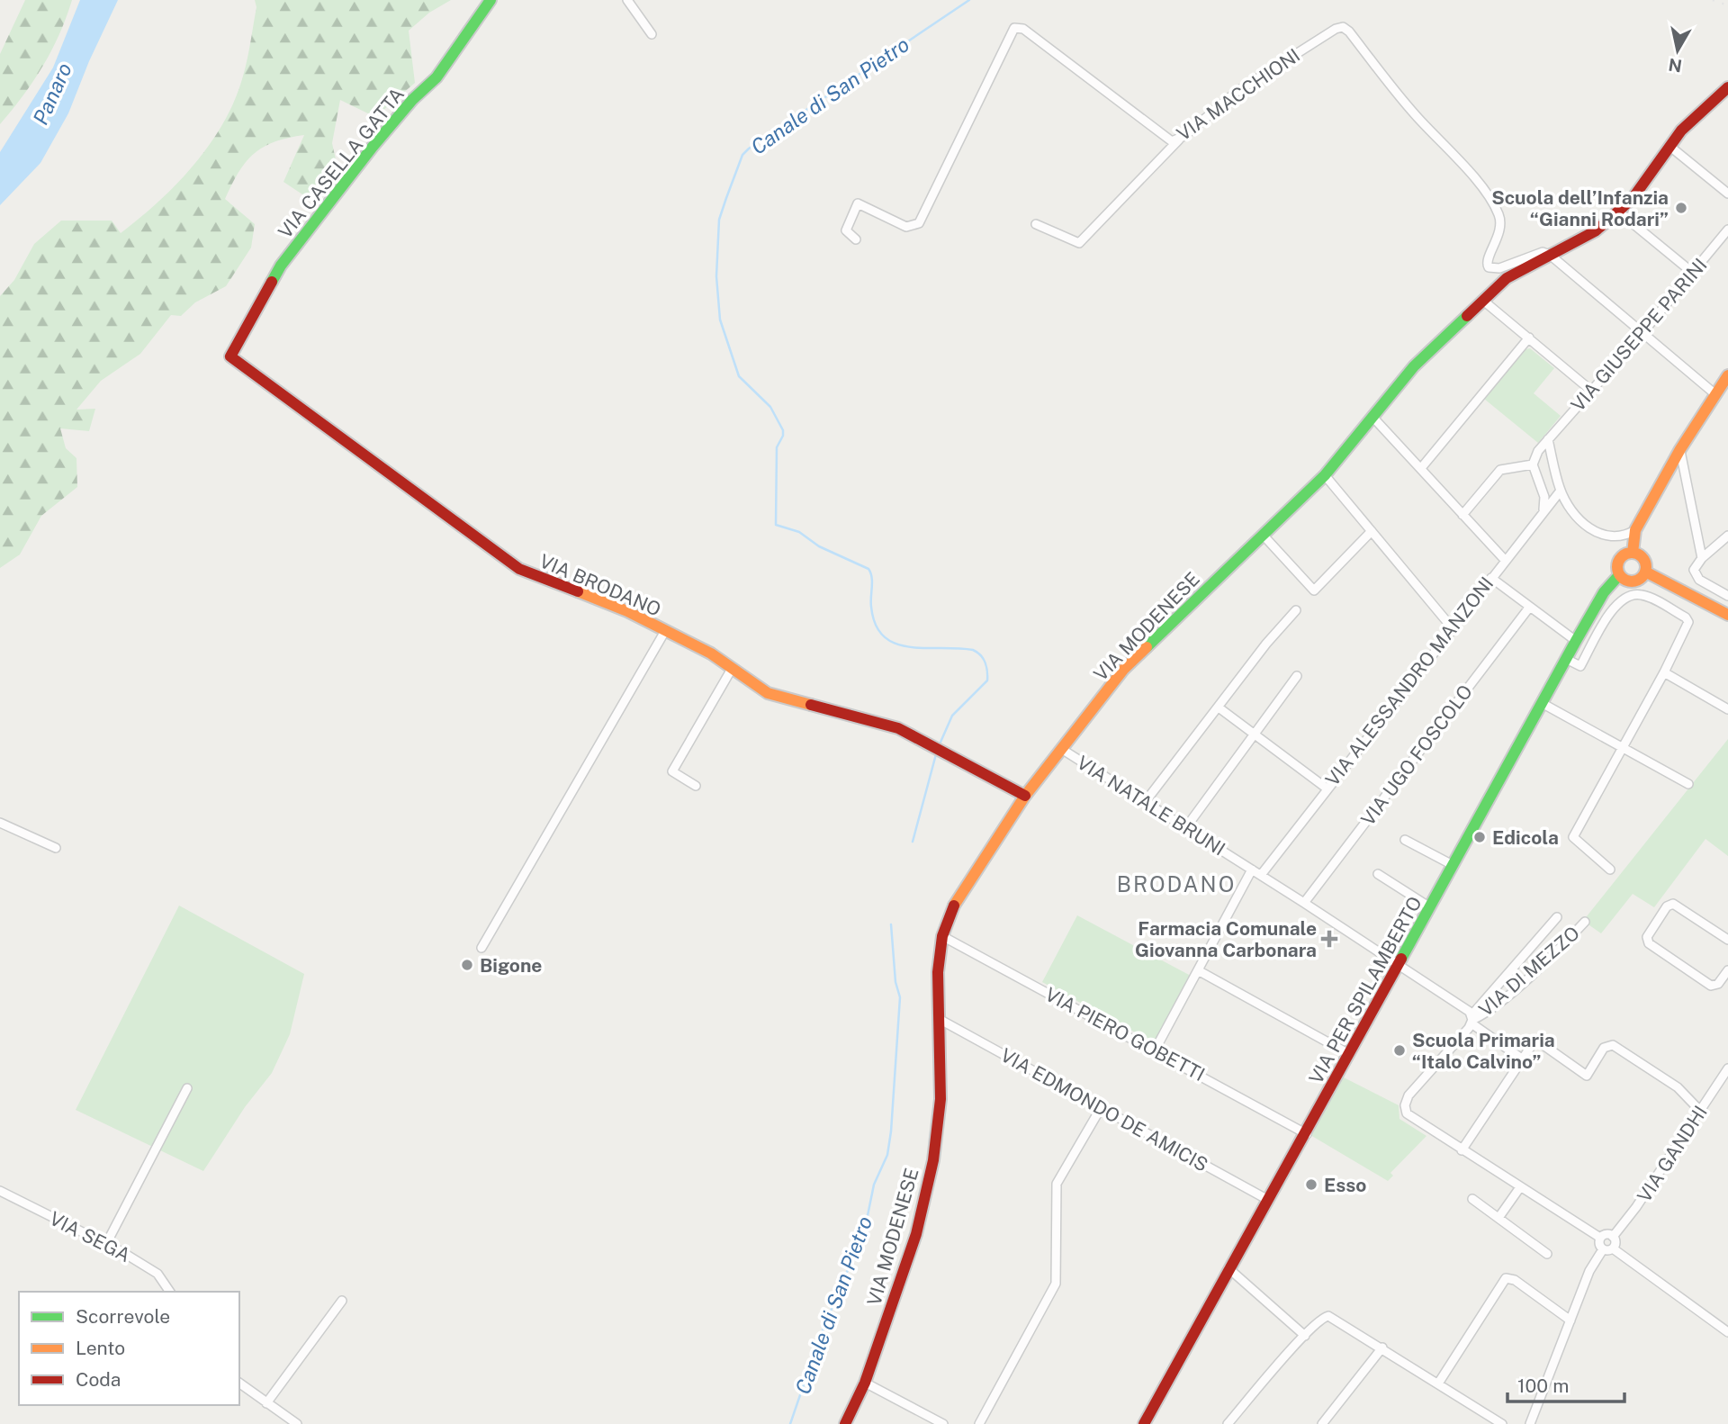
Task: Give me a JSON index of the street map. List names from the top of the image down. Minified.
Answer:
{"streets":{"street":["VIA MACCHIONI","VIA CASELLA GATTA","VIA GIUSEPPE PARINI","VIA BRODANO","VIA MODENESE","VIA ALESSANDRO MANZONI","VIA UGO FOSCOLO","VIA NATALE BRUNI","VIA DI MEZZO","VIA PER SPILAMBERTO","VIA PIERO GOBETTI","VIA EDMONDO DE AMICIS","VIA GANDHI","VIA SEGA"]},"crossings":[["VIA MACCHIONI","VIA MODENESE"],["VIA CASELLA GATTA","VIA BRODANO"],["VIA BRODANO","VIA MODENESE"],["VIA MODENESE","VIA NATALE BRUNI"],["VIA MODENESE","VIA PIERO GOBETTI"],["VIA MODENESE","VIA EDMONDO DE AMICIS"],["VIA ALESSANDRO MANZONI","VIA NATALE BRUNI"],["VIA UGO FOSCOLO","VIA NATALE BRUNI"],["VIA NATALE BRUNI","VIA DI MEZZO"],["VIA NATALE BRUNI","VIA PER SPILAMBERTO"],["VIA PER SPILAMBERTO","VIA PIERO GOBETTI"],["VIA PER SPILAMBERTO","VIA EDMONDO DE AMICIS"]],"districts":["BRODANO"],"water":["Panaro","Canale di San Pietro"],"places":{"other":["Scuola dell’Infanzia “Gianni Rodari”","Edicola","Bigone","Scuola Primaria “Italo Calvino”","Esso"],"health":["Farmacia Comunale Giovanna Carbonara"]},"legend":["Scorrevole","Lento","Coda"],"scale_bar":"100 m","north":"bottom"}
